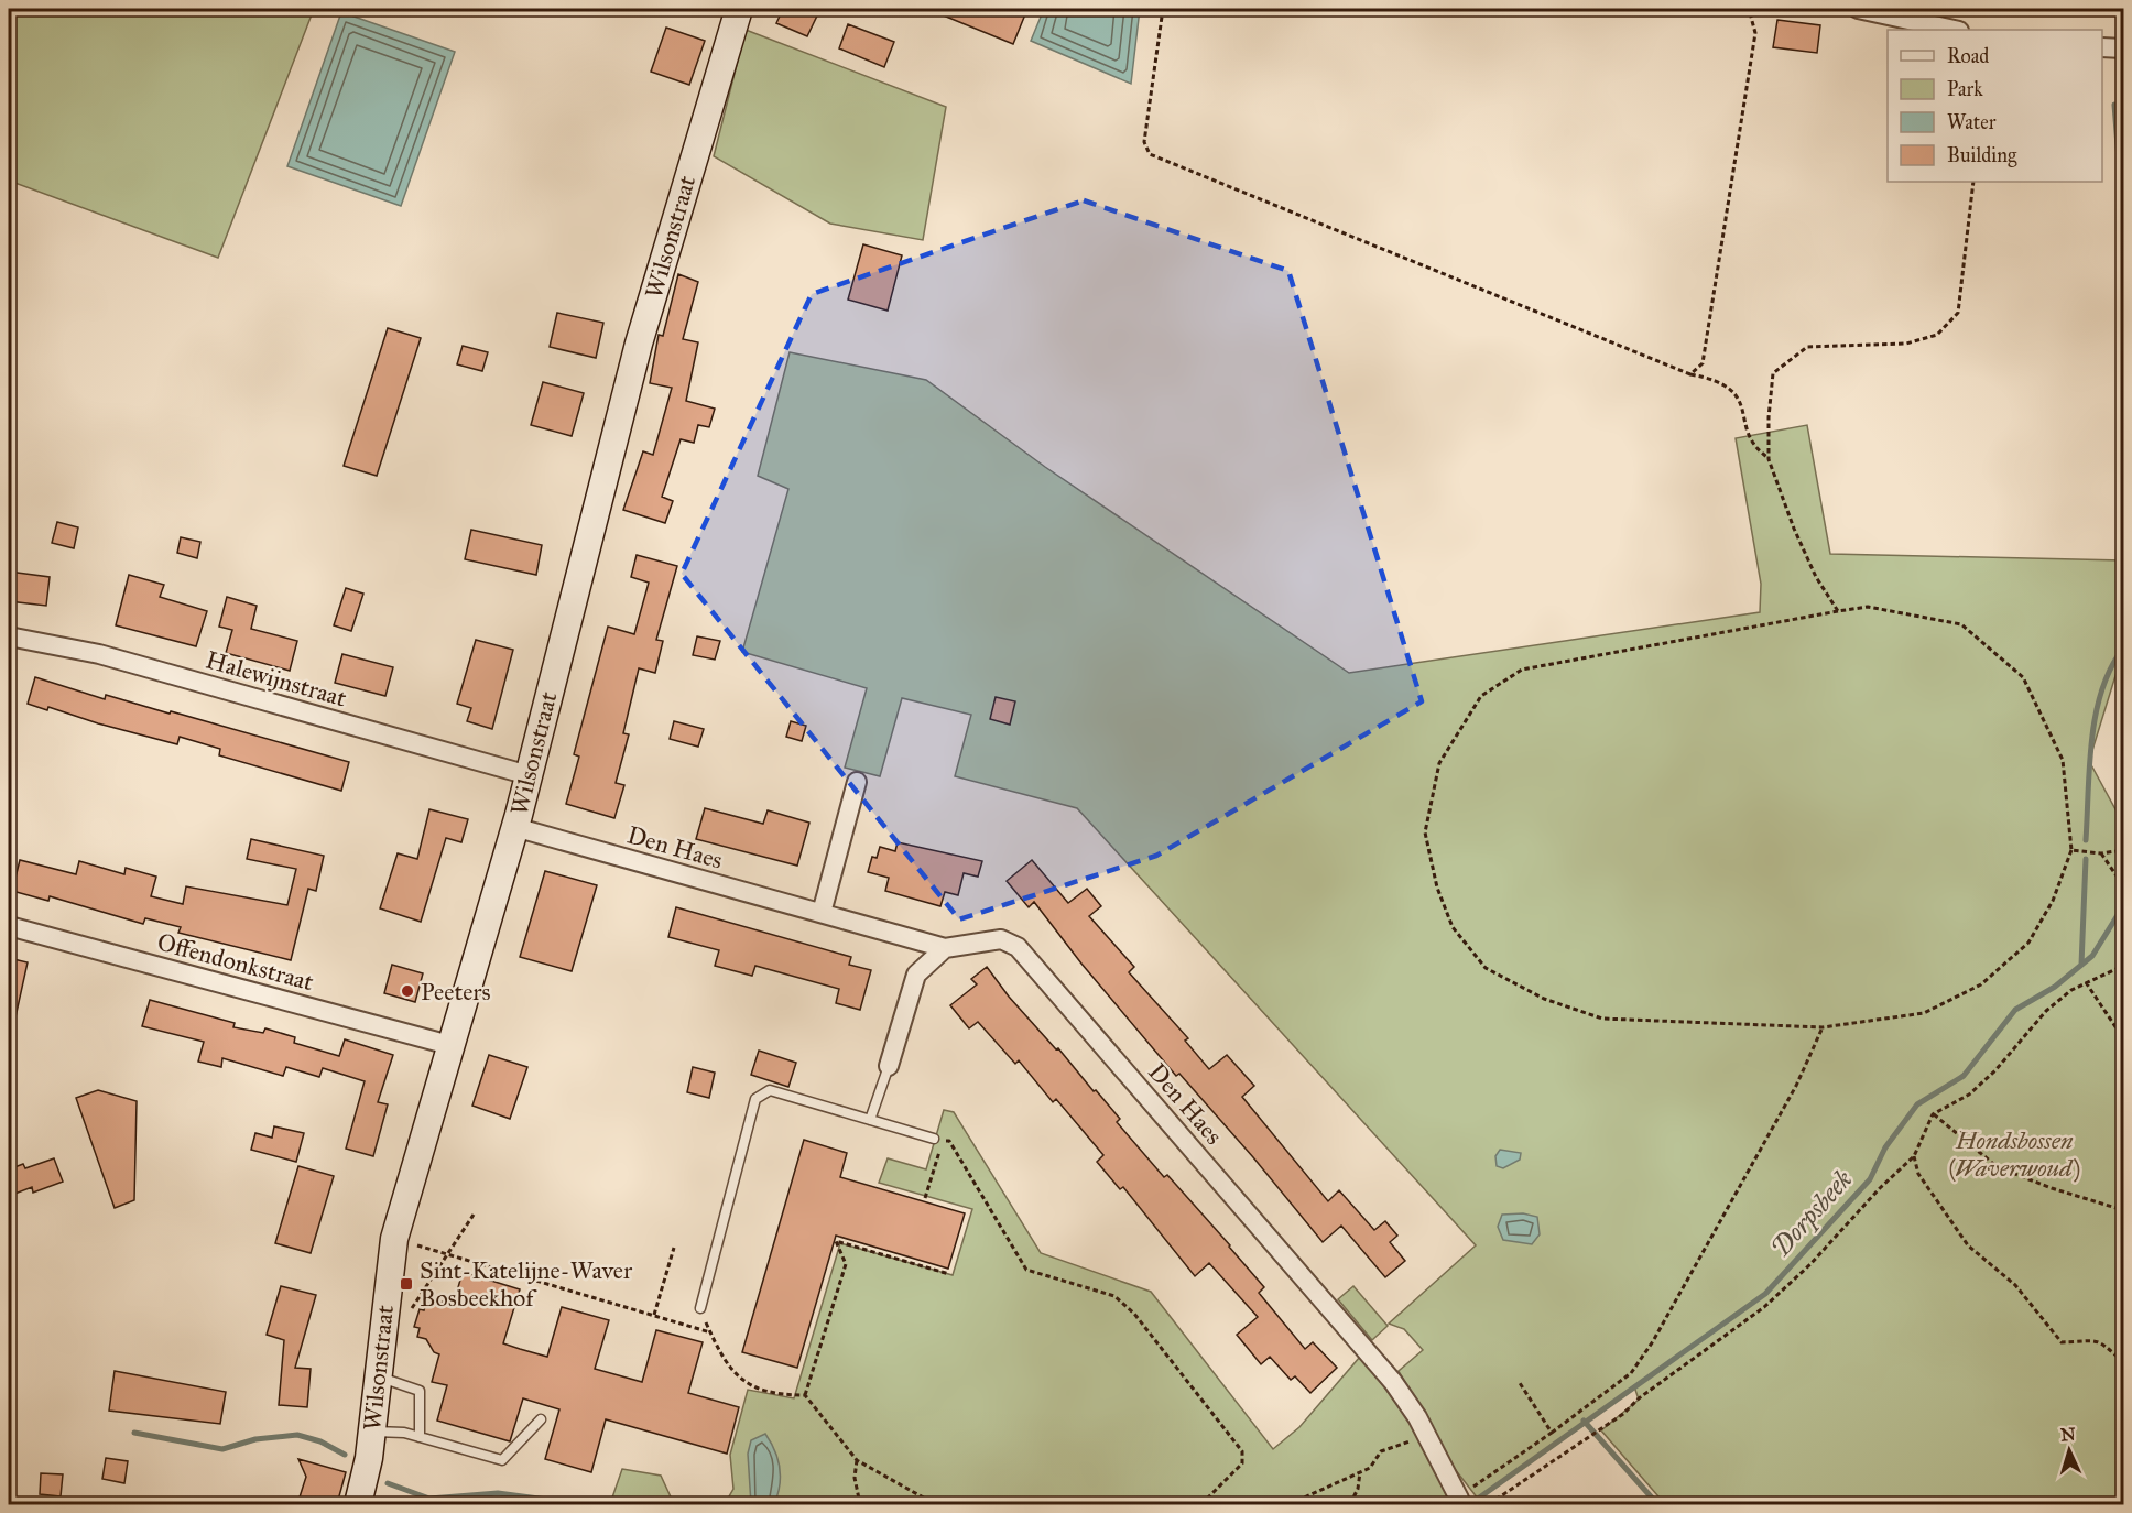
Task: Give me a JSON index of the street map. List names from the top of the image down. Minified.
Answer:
{"streets":{"street":["Wilsonstraat","Halewijnstraat","Den Haes","Offendonkstraat"]},"crossings":[["Wilsonstraat","Halewijnstraat"],["Wilsonstraat","Den Haes"],["Wilsonstraat","Offendonkstraat"]],"water":["Dorpsbeek"],"parks":["Hondsbossen (Waverwoud)"],"places":{"other":["Peeters"],"transit":["Sint-Katelijne-Waver Bosbeekhof"]},"legend":["Road","Park","Water","Building"],"north":"top"}
